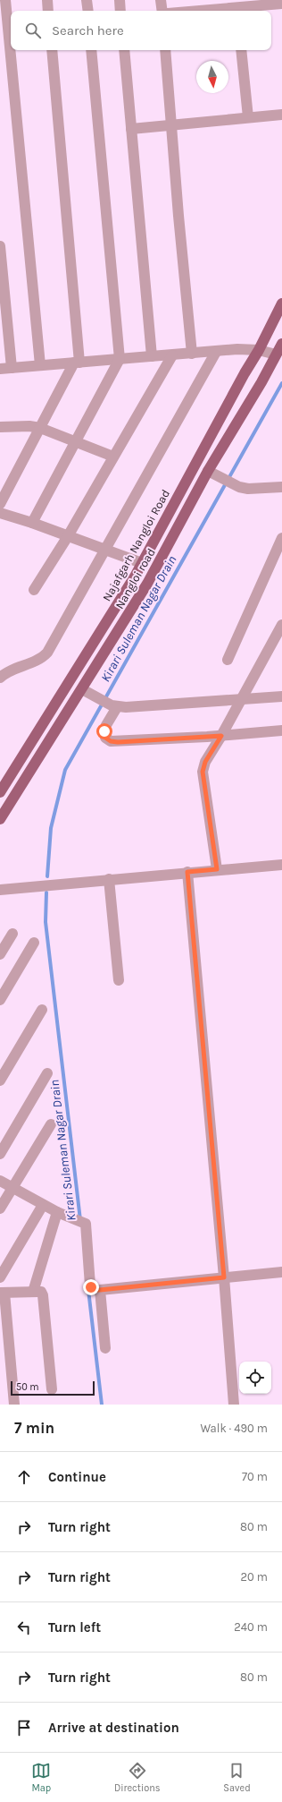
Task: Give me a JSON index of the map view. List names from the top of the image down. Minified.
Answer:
{"streets":{"main road":["Najafgarh Nangloi Road","Nangloi road"]},"water":["Kirari Suleman Nagar Drain"],"scale_bar":"50 m","north":"bottom","page":{"search":"Search here","scale":"50 m","heading":["7 min","Walk · 490 m"],"list":[["Continue","70 m"],["Turn right","80 m"],["Turn right","20 m"],["Turn left","240 m"],["Turn right","80 m"],"Arrive at destination"],"nav":["Map","Directions","Saved"]}}
